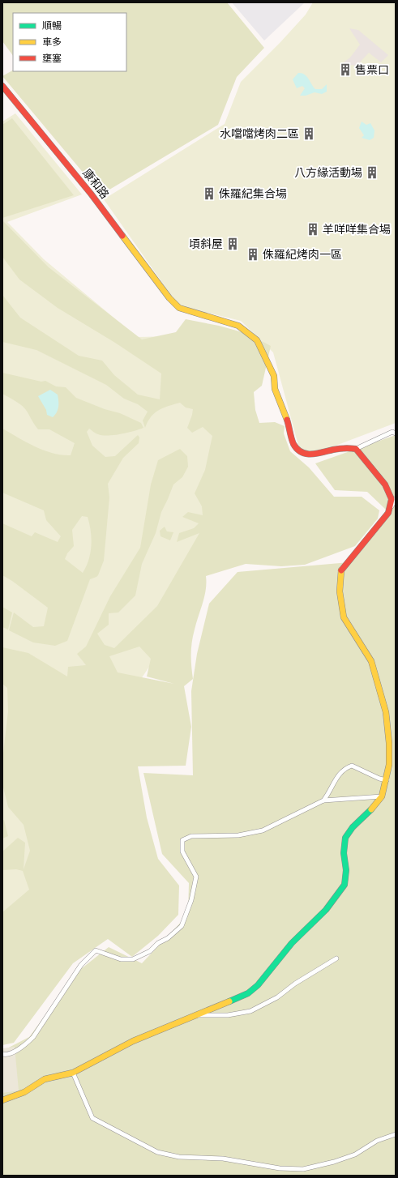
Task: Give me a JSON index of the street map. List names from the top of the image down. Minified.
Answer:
{"streets":{"street":["康和路"]},"places":{"building":["售票口","水噹噹烤肉二區","八方緣活動場","侏羅紀集合場","羊咩咩集合場","頃斜屋","侏羅紀烤肉一區"]},"legend":["順暢","車多","壅塞"]}
